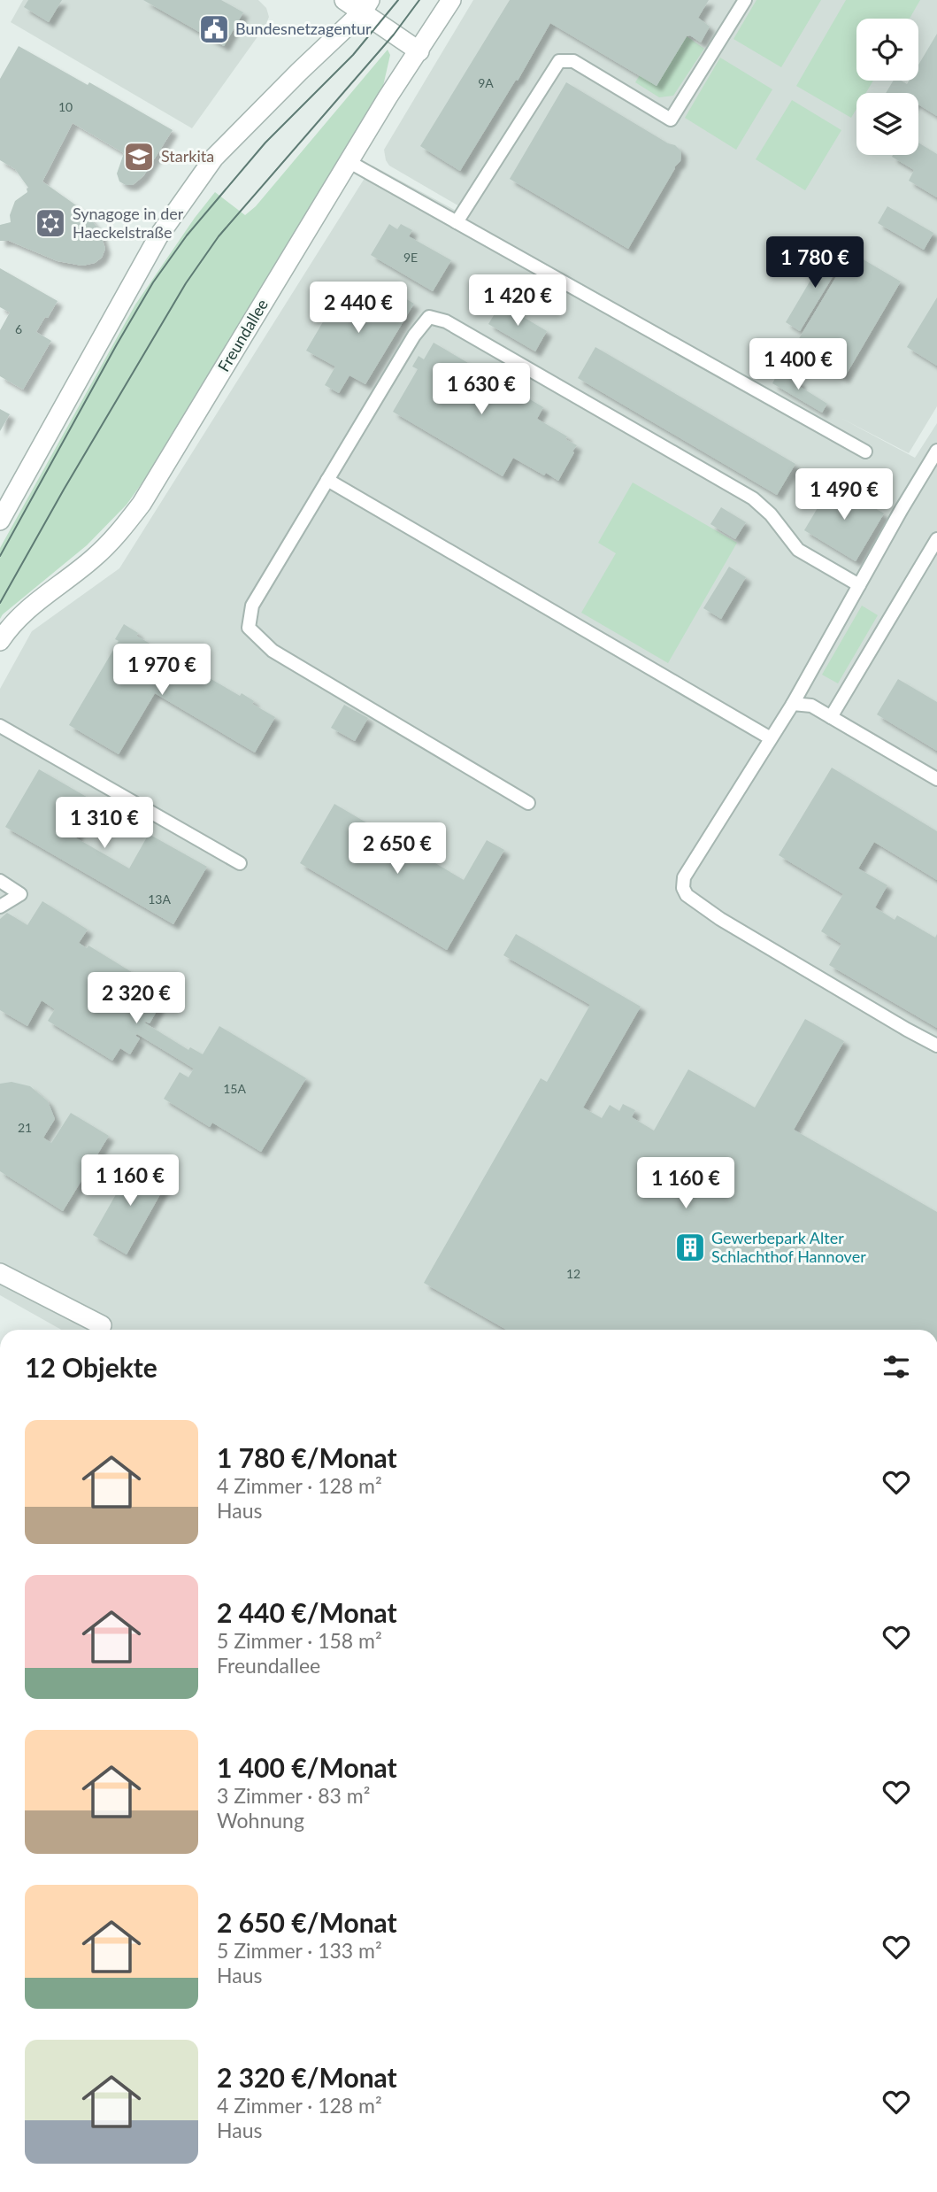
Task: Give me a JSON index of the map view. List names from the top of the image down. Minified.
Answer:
{"streets":{"street":["Freundallee"]},"places":{"public building":["Bundesnetzagentur"],"school or university":["Starkita"],"synagogue":["Synagoge in der Haeckelstraße"],"building":["Gewerbepark Alter Schlachthof Hannover"]},"house_numbers":["9A","10","9E","6","13A","15A","21","12"],"page":{"price":["1 780 €","1 420 €","2 440 €","1 400 €","1 630 €","1 490 €","1 970 €","1 310 €","2 650 €","2 320 €","1 160 €","1 160 €"],"heading":"12 Objekte","list":[{"name":"1 780 €/Monat","note":"4 Zimmer · 128 m² · Haus"},{"name":"2 440 €/Monat","note":"5 Zimmer · 158 m² · Freundallee"},{"name":"1 400 €/Monat","note":"3 Zimmer · 83 m² · Wohnung"},{"name":"2 650 €/Monat","note":"5 Zimmer · 133 m² · Haus"},{"name":"2 320 €/Monat","note":"4 Zimmer · 128 m² · Haus"}]}}
